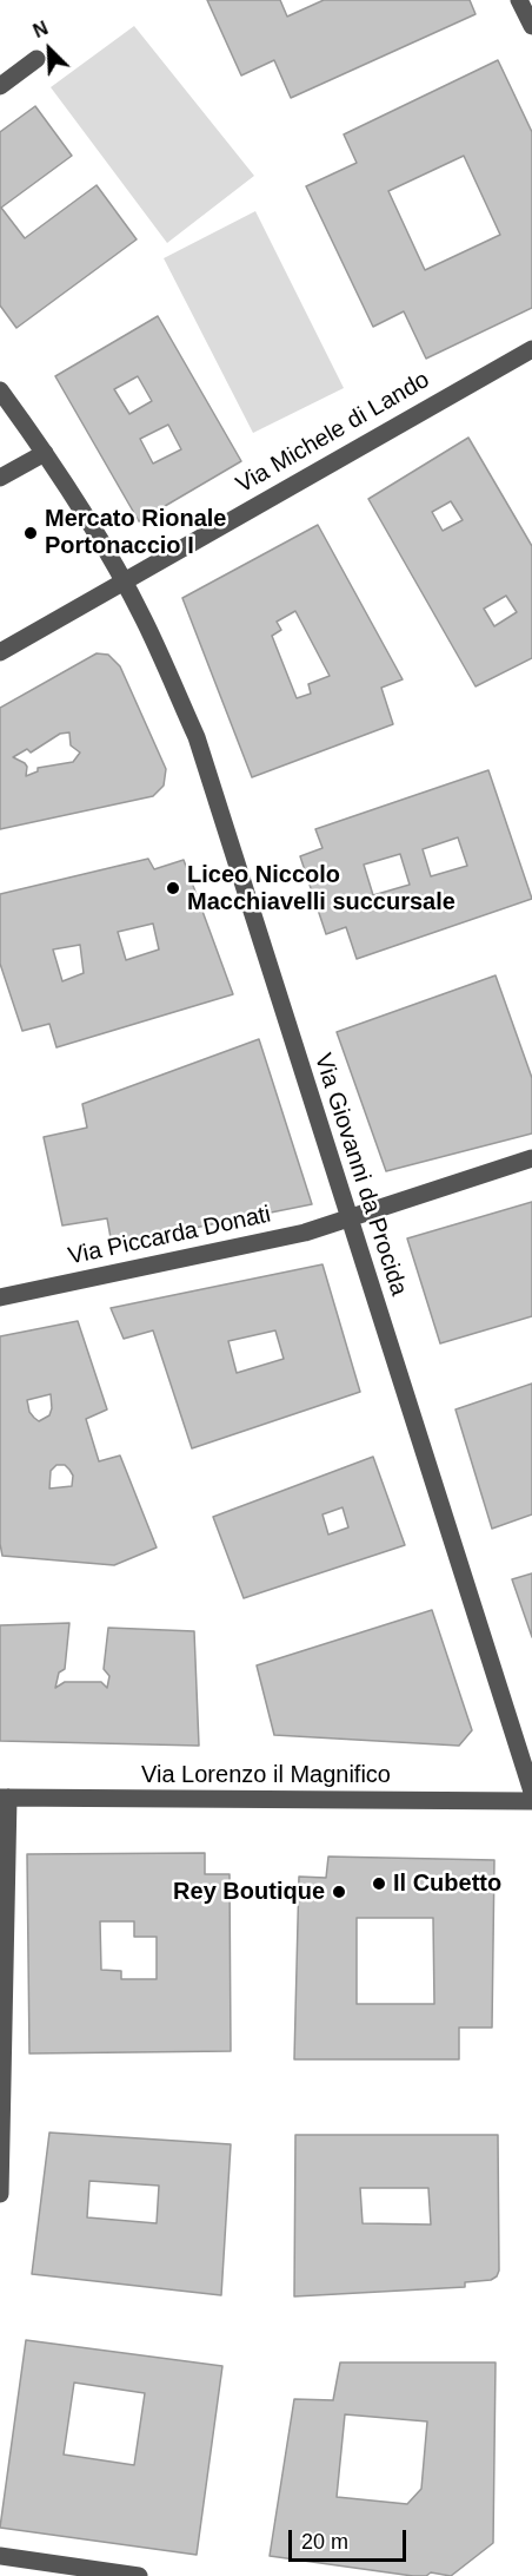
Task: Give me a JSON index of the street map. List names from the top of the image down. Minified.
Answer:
{"streets":{"street":["Via Michele di Lando","Via Giovanni da Procida","Via Piccarda Donati","Via Lorenzo il Magnifico"]},"crossings":[["Via Michele di Lando","Via Giovanni da Procida"],["Via Giovanni da Procida","Via Piccarda Donati"]],"places":["Mercato Rionale Portonaccio I","Liceo Niccolo Macchiavelli succursale","Il Cubetto","Rey Boutique"],"scale_bar":"20 m","north":"top left"}
